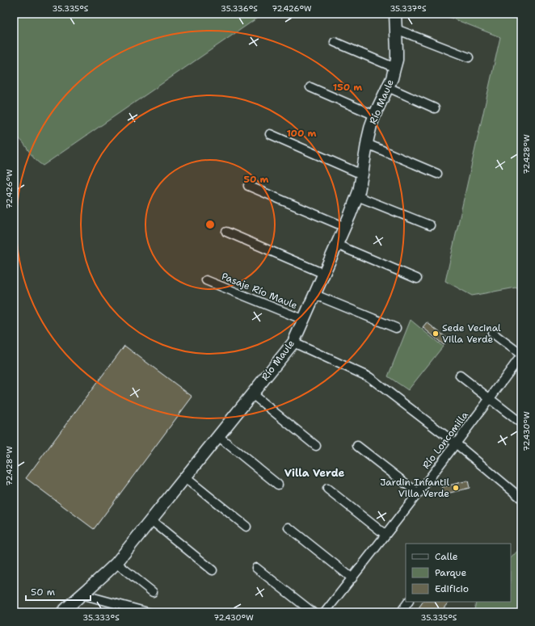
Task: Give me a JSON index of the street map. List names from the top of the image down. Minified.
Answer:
{"streets":{"street":["Río Maule","Pasaje Río Maule","Río Loncomilla"]},"crossings":[["Río Maule","Pasaje Río Maule"]],"districts":["Villa Verde"],"places":["Sede Vecinal Villa Verde","Jardin Infantil Villa Verde"],"legend":["Calle","Parque","Edificio"],"scale_bar":"50 m","coordinates":["35.335°S","35.336°S","72.426°W","35.337°S","72.428°W","72.430°W","35.333°S"],"rings":["150 m","100 m","50 m"]}
